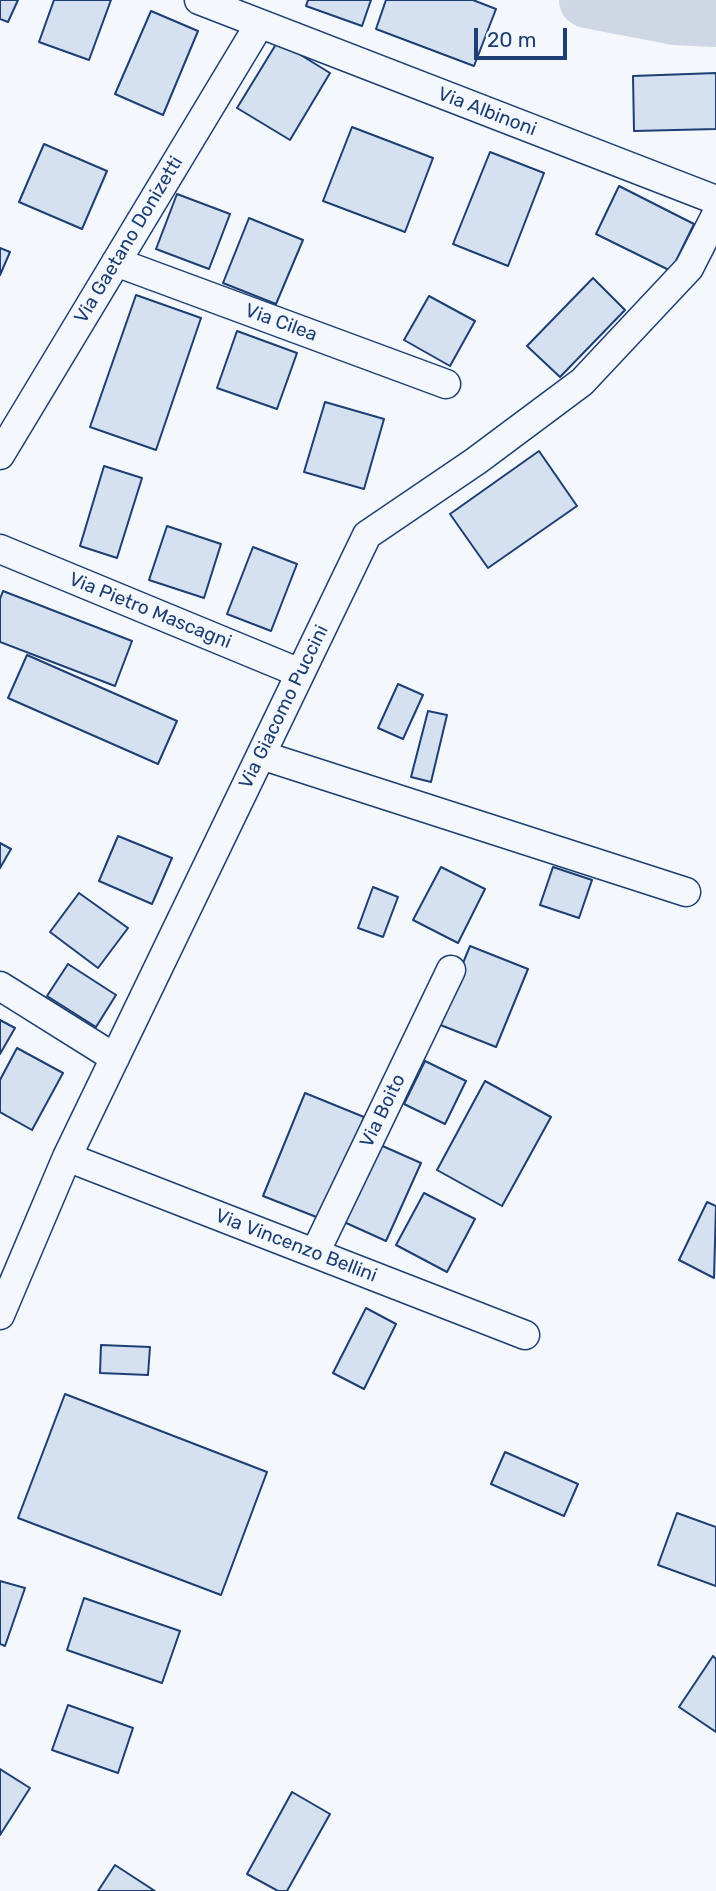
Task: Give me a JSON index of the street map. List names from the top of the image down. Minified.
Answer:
{"streets":{"street":["Via Albinoni","Via Gaetano Donizetti","Via Cilea","Via Pietro Mascagni","Via Giacomo Puccini","Via Boito","Via Vincenzo Bellini"]},"crossings":[["Via Albinoni","Via Gaetano Donizetti"],["Via Gaetano Donizetti","Via Cilea"],["Via Pietro Mascagni","Via Giacomo Puccini"],["Via Giacomo Puccini","Via Vincenzo Bellini"],["Via Boito","Via Vincenzo Bellini"]],"scale_bar":"20 m"}
